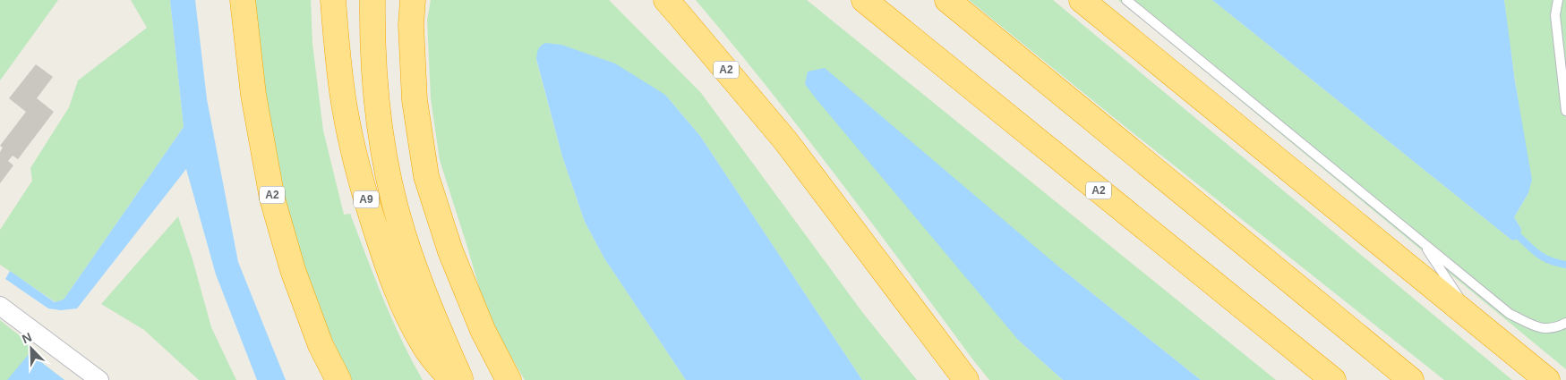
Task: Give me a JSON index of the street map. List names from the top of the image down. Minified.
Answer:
{"streets":{"highway":["A2","A9"]},"north":"top left"}
